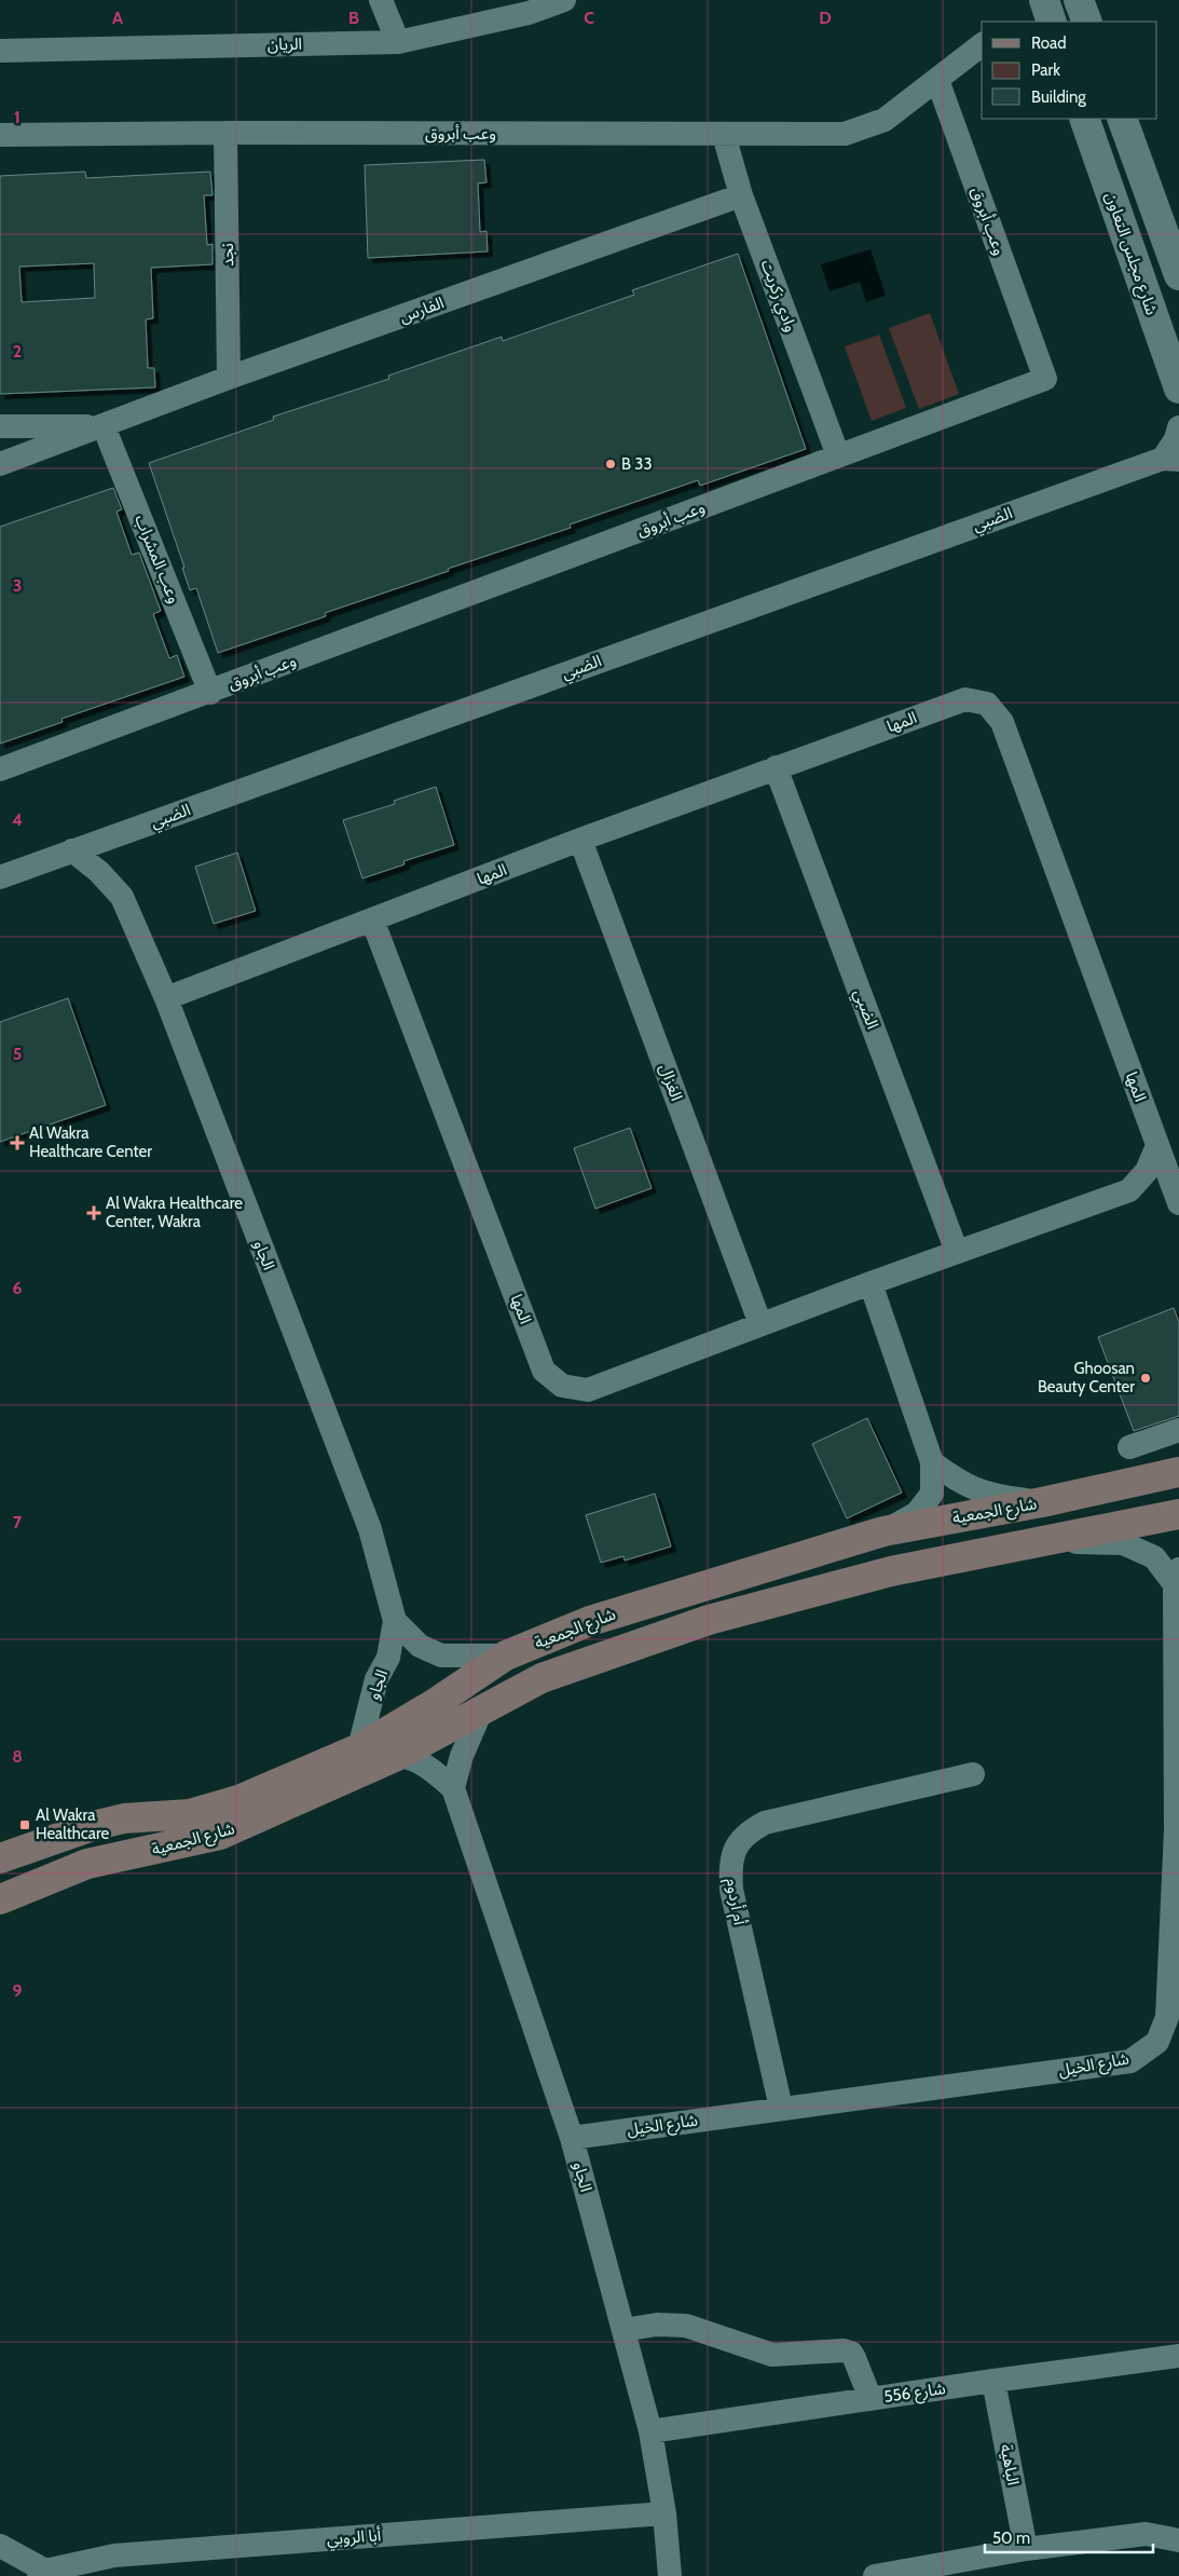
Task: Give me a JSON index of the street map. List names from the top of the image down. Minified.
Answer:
{"streets":{"main road":["شارع الجمعية"],"street":["الريان","وعب أبروق","شارع مجلس التعاون","نجد","وادي زكريت","الفارس","الضبي","وعب المشراب","المها","الغزال","الجاو","أم أردوم","شارع الخيل","شارع 556","الباهية","أبا الروبي"]},"crossings":[["وعب أبروق","نجد"],["وعب أبروق","وادي زكريت"],["وعب أبروق","وعب المشراب"],["نجد","الفارس"],["وادي زكريت","الفارس"],["الفارس","وعب المشراب"],["الضبي","المها"],["الضبي","الجاو"],["المها","الغزال"],["المها","الجاو"],["الجاو","شارع الجمعية"],["الجاو","شارع الخيل"],["الجاو","شارع 556"],["الجاو","أبا الروبي"],["شارع الجمعية","شارع الخيل"],["أم أردوم","شارع الخيل"],["شارع 556","الباهية"]],"places":{"other":["B 33","Ghoosan Beauty Center"],"health":["Al Wakra Healthcare Center","Al Wakra Healthcare Center, Wakra"],"transit":["Al Wakra Healthcare"]},"legend":["Road","Park","Building"],"scale_bar":"50 m","grid":{"columns":["A","B","C","D"],"rows":["1","2","3","4","5","6","7","8","9"]}}
